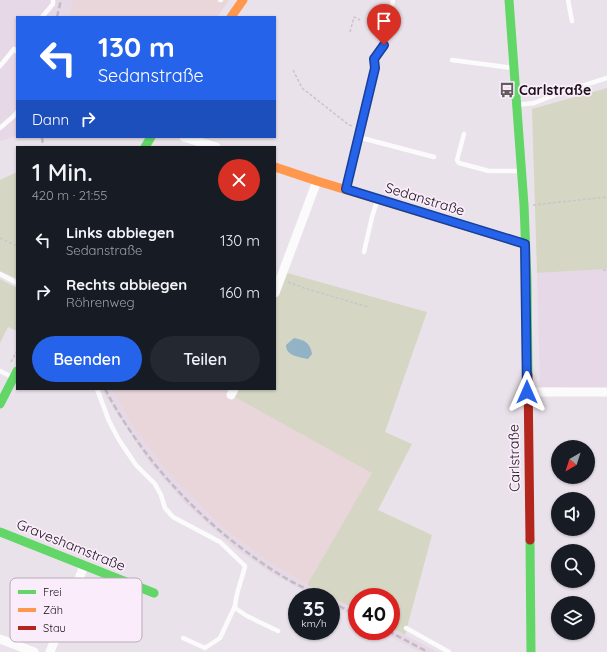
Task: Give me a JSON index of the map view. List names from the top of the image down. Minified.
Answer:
{"streets":{"street":["Sedanstraße","Carlstraße","Graveshamstraße"]},"crossings":[["Sedanstraße","Carlstraße"]],"places":{"bus stop":["Carlstraße"]},"legend":["Frei","Zäh","Stau"],"north":"bottom left","page":{"turn":["130 m","Sedanstraße"],"then":"Dann","heading":["1 Min.","420 m · 21:55"],"list":[{"name":"Links abbiegen","note":"Sedanstraße","value":"130 m"},{"name":"Rechts abbiegen","note":"Röhrenweg","value":"160 m"}],"buttons":["Beenden","Teilen"],"speed":"35 km/h","limit":"40"}}
